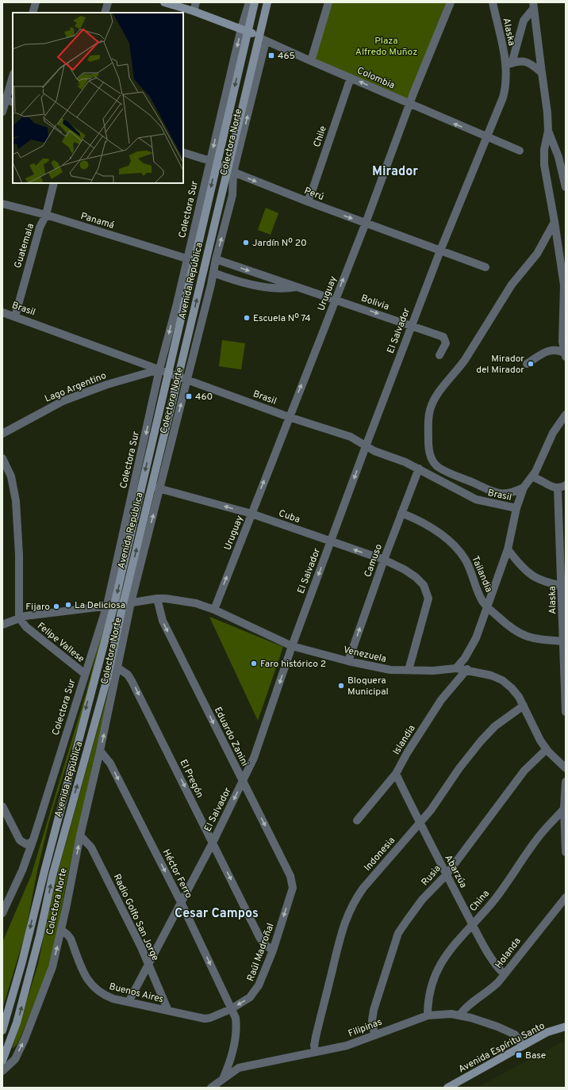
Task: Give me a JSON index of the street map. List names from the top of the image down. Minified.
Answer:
{"streets":{"street":["Alaska","Colombia","Chile","Colectora Norte","Perú","Colectora Sur","Panamá","Guatemala","Avenida República","Uruguay","Bolivia","Brasil","El Salvador","Lago Argentino","Cuba","Camuso","Tailandia","Felipe Vallese","Venezuela","Eduardo Zanini","Islandia","El Pregón","Indonesia","Abarzúa","Héctor Ferro","Rusia","China","Radio Golfo San Jorge","Raúl Madroñal","Holanda","Buenos Aires","Filipinas","Avenida Espíritu Santo"]},"crossings":[["Alaska","El Salvador"],["Alaska","Tailandia"],["Colombia","Chile"],["Colombia","Colectora Norte"],["Colombia","Avenida República"],["Colombia","Uruguay"],["Colombia","El Salvador"],["Chile","Perú"],["Colectora Norte","Perú"],["Colectora Norte","Avenida República"],["Colectora Norte","Bolivia"],["Colectora Norte","Brasil"],["Colectora Norte","Cuba"],["Colectora Norte","Venezuela"],["Colectora Norte","El Pregón"],["Colectora Norte","Héctor Ferro"],["Colectora Norte","Radio Golfo San Jorge"],["Colectora Norte","Buenos Aires"],["Perú","Colectora Sur"],["Perú","Avenida República"],["Perú","Uruguay"],["Perú","El Salvador"],["Colectora Sur","Panamá"],["Colectora Sur","Avenida República"],["Colectora Sur","Brasil"],["Colectora Sur","Lago Argentino"],["Colectora Sur","Felipe Vallese"],["Colectora Sur","Venezuela"],["Panamá","Guatemala"],["Guatemala","Brasil"],["Avenida República","Brasil"],["Avenida República","Cuba"],["Avenida República","Venezuela"],["Uruguay","Bolivia"],["Uruguay","Brasil"],["Uruguay","Cuba"],["Uruguay","Venezuela"],["Bolivia","El Salvador"],["Brasil","El Salvador"],["Brasil","Lago Argentino"],["Brasil","Camuso"],["El Salvador","Cuba"],["El Salvador","Venezuela"],["El Salvador","Eduardo Zanini"],["El Salvador","El Pregón"],["El Salvador","Héctor Ferro"],["El Salvador","Radio Golfo San Jorge"],["El Salvador","Buenos Aires"],["Cuba","Camuso"],["Cuba","Venezuela"],["Camuso","Tailandia"],["Camuso","Venezuela"],["Felipe Vallese","Venezuela"],["Venezuela","Eduardo Zanini"],["Venezuela","Islandia"],["Venezuela","Indonesia"],["Venezuela","Rusia"],["Eduardo Zanini","Raúl Madroñal"],["Islandia","Abarzúa"],["El Pregón","Raúl Madroñal"],["Indonesia","Abarzúa"],["Indonesia","Filipinas"],["Abarzúa","Rusia"],["Abarzúa","China"],["Abarzúa","Holanda"],["Héctor Ferro","Raúl Madroñal"],["Héctor Ferro","Filipinas"],["Rusia","Filipinas"],["China","Filipinas"],["Radio Golfo San Jorge","Raúl Madroñal"],["Radio Golfo San Jorge","Buenos Aires"],["Raúl Madroñal","Buenos Aires"],["Holanda","Filipinas"],["Filipinas","Avenida Espíritu Santo"]],"one_way":["Colombia","Colectora Norte","Perú","Colectora Sur","Uruguay","El Salvador","Cuba","Camuso","Eduardo Zanini","El Pregón","Héctor Ferro","Raúl Madroñal"],"districts":["Mirador","Cesar Campos"],"parks":["Plaza Alfredo Muñoz"],"places":{"transit":["465","460","Base"],"other":["Jardín Nº 20","Escuela Nº 74","Mirador del Mirador","La Deliciosa","Fijaro","Faro histórico 2","Bloquera Municipal"]}}
